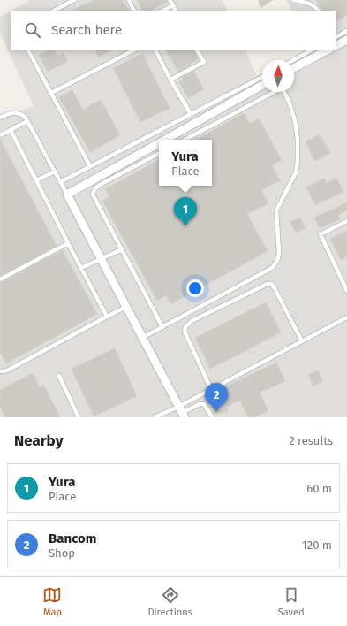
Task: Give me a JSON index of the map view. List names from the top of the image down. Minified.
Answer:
{"north":"top","page":{"search":"Search here","popup":["Yura","Place"],"pins":["1","2"],"heading":["Nearby","2 results"],"list":[{"mark":"1","name":"Yura","note":"Place","value":"60 m"},{"mark":"2","name":"Bancom","note":"Shop","value":"120 m"}],"nav":["Map","Directions","Saved"]}}
